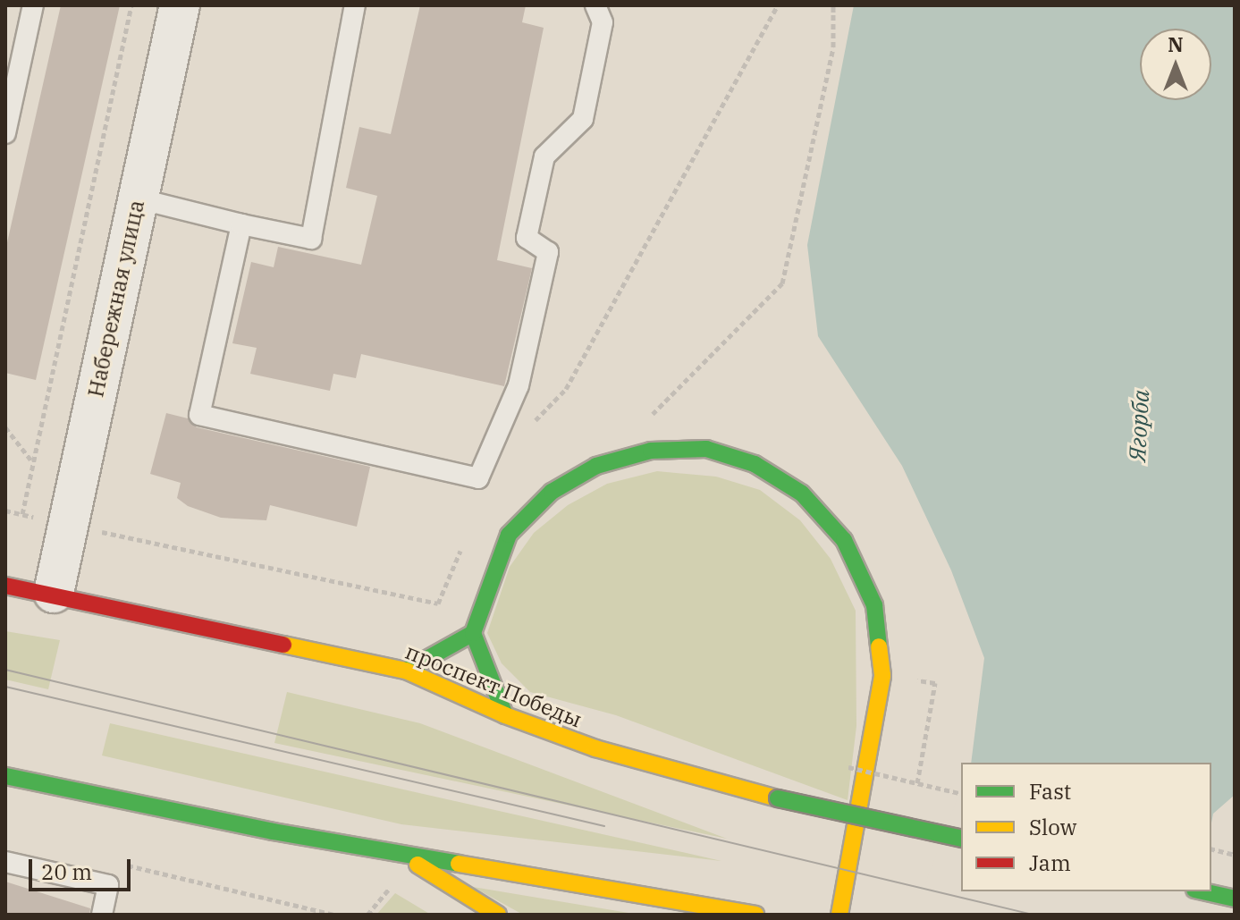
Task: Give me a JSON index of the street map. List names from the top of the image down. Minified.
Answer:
{"streets":{"main road":["проспект Победы"],"street":["Набережная улица"]},"crossings":[["Набережная улица","проспект Победы"]],"water":["Ягорба"],"legend":["Fast","Slow","Jam"],"scale_bar":"20 m","north":"top"}
